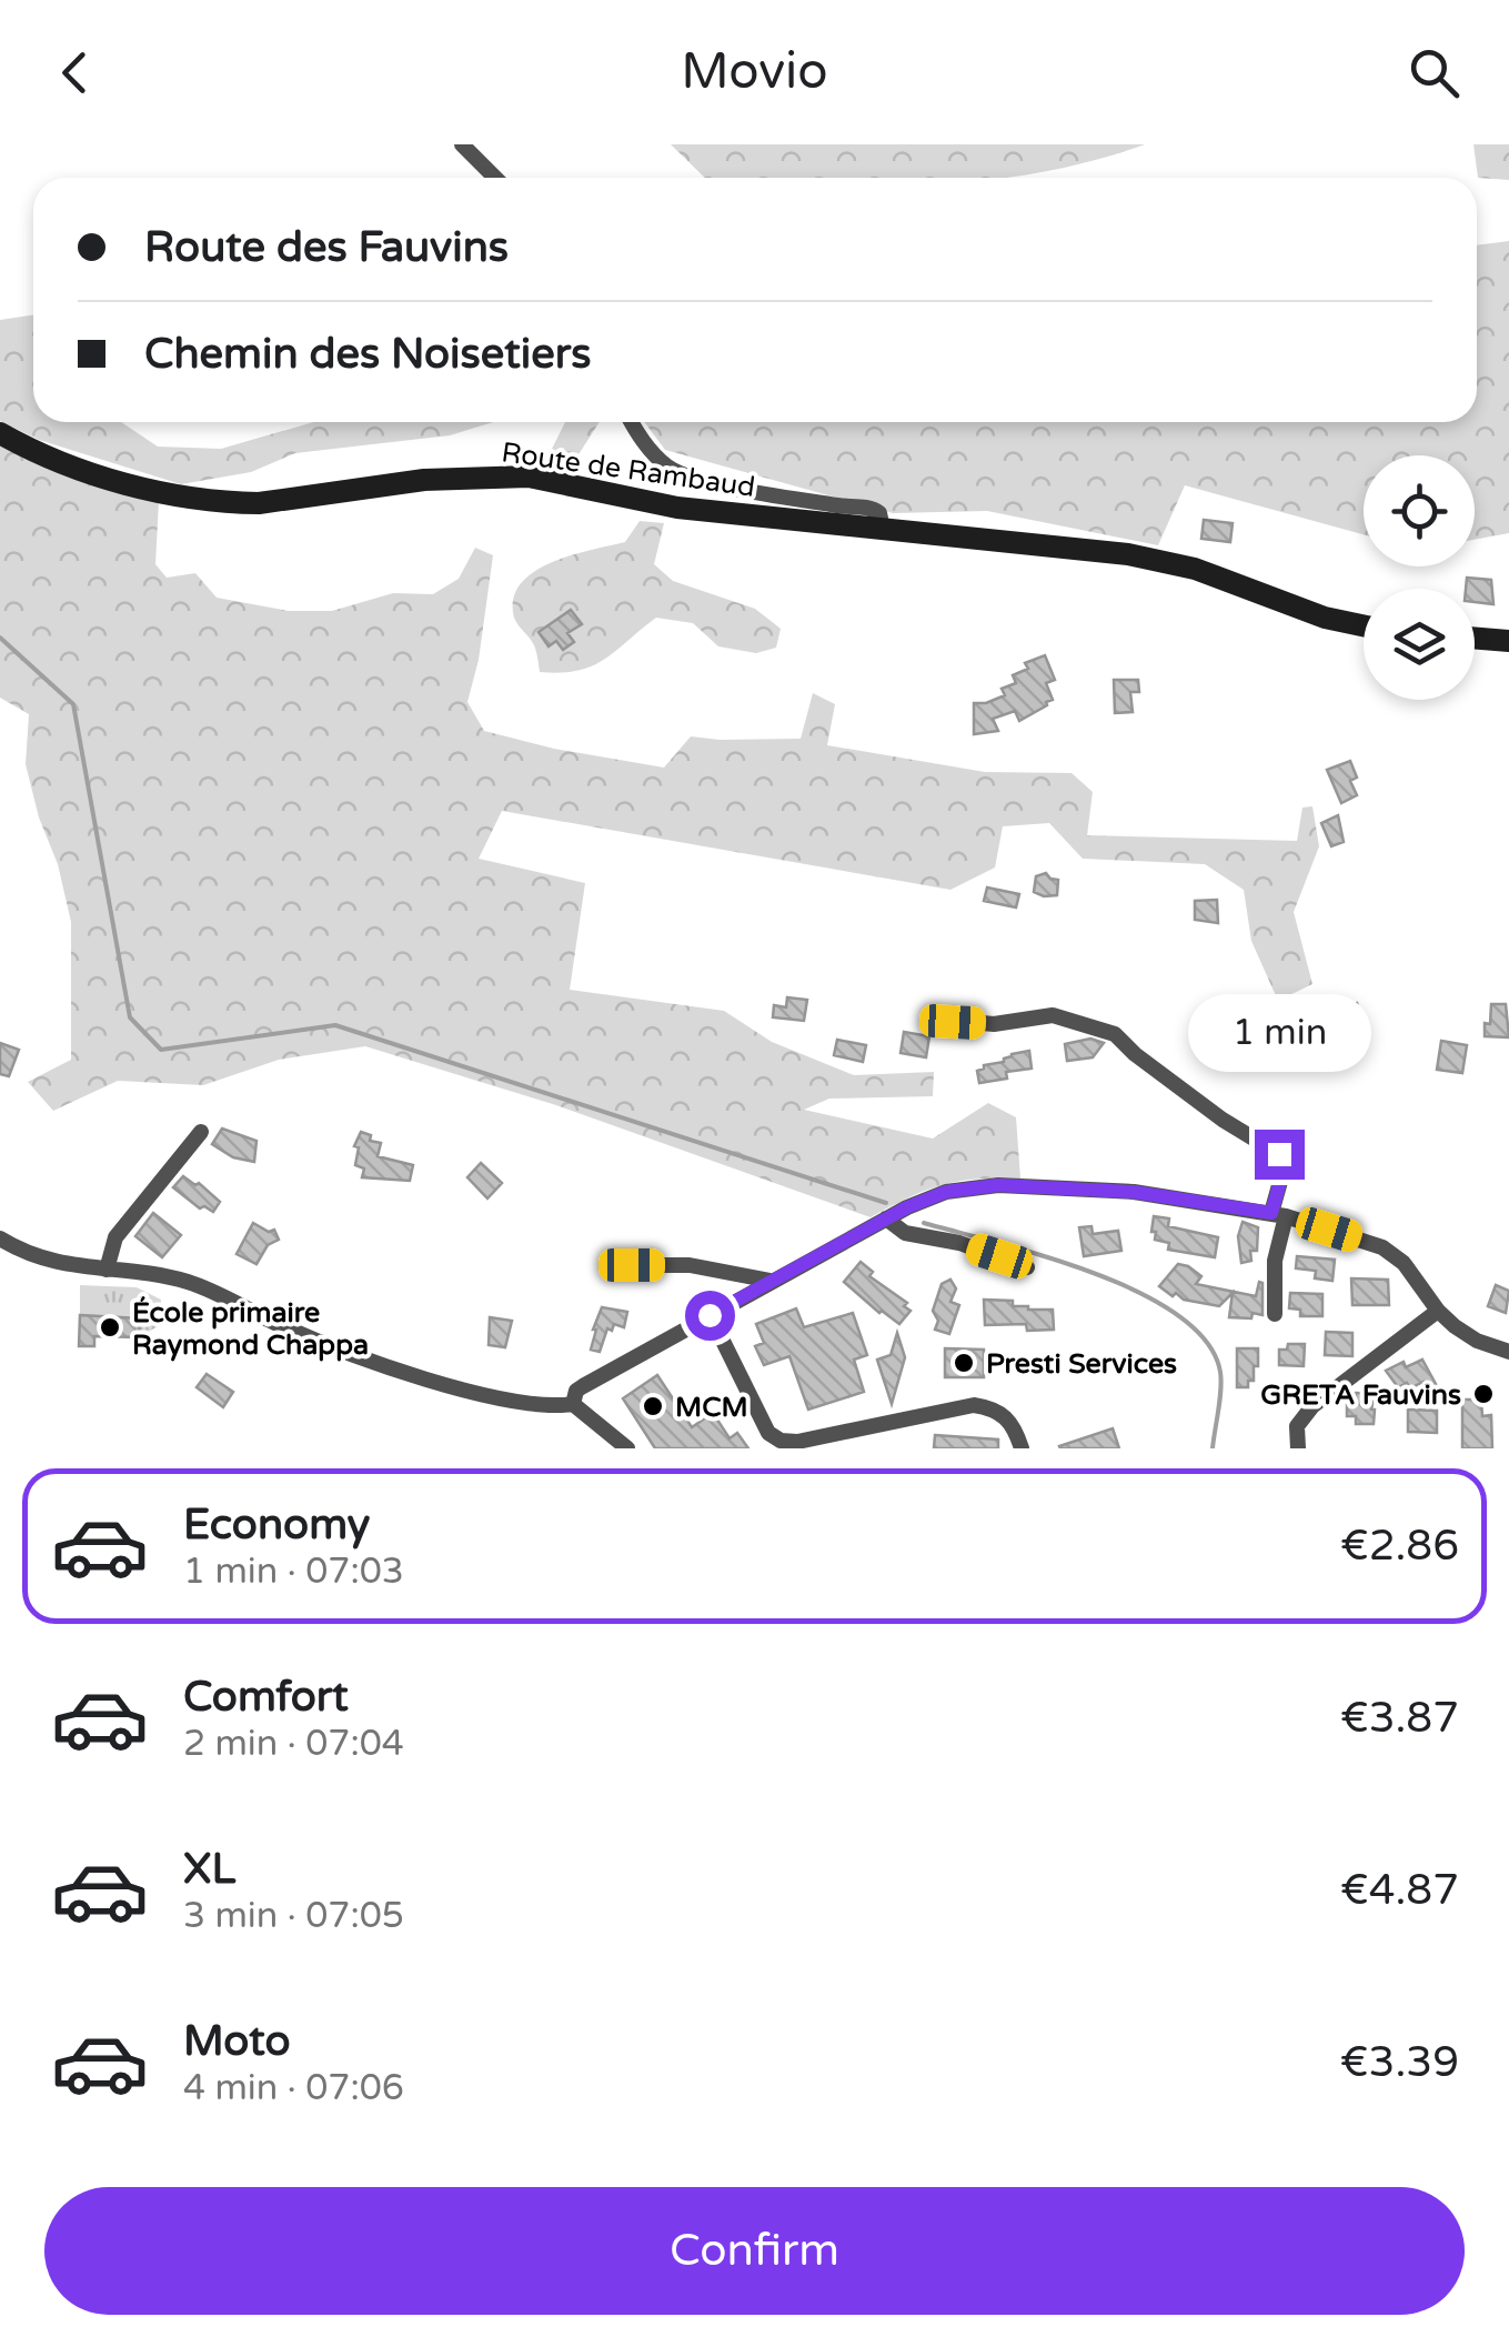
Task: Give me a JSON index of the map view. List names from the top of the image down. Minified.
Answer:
{"streets":{"street":["Route de Rambaud"]},"places":["École primaire Raymond Chappa","Presti Services","GRETA Fauvins","MCM"],"page":{"header":"Movio","banner":["Route des Fauvins","Chemin des Noisetiers"],"bubble":"1 min","list":[{"name":"Economy","note":"1 min · 07:03","value":"€2.86"},{"name":"Comfort","note":"2 min · 07:04","value":"€3.87"},{"name":"XL","note":"3 min · 07:05","value":"€4.87"},{"name":"Moto","note":"4 min · 07:06","value":"€3.39"}],"buttons":"Confirm"}}
